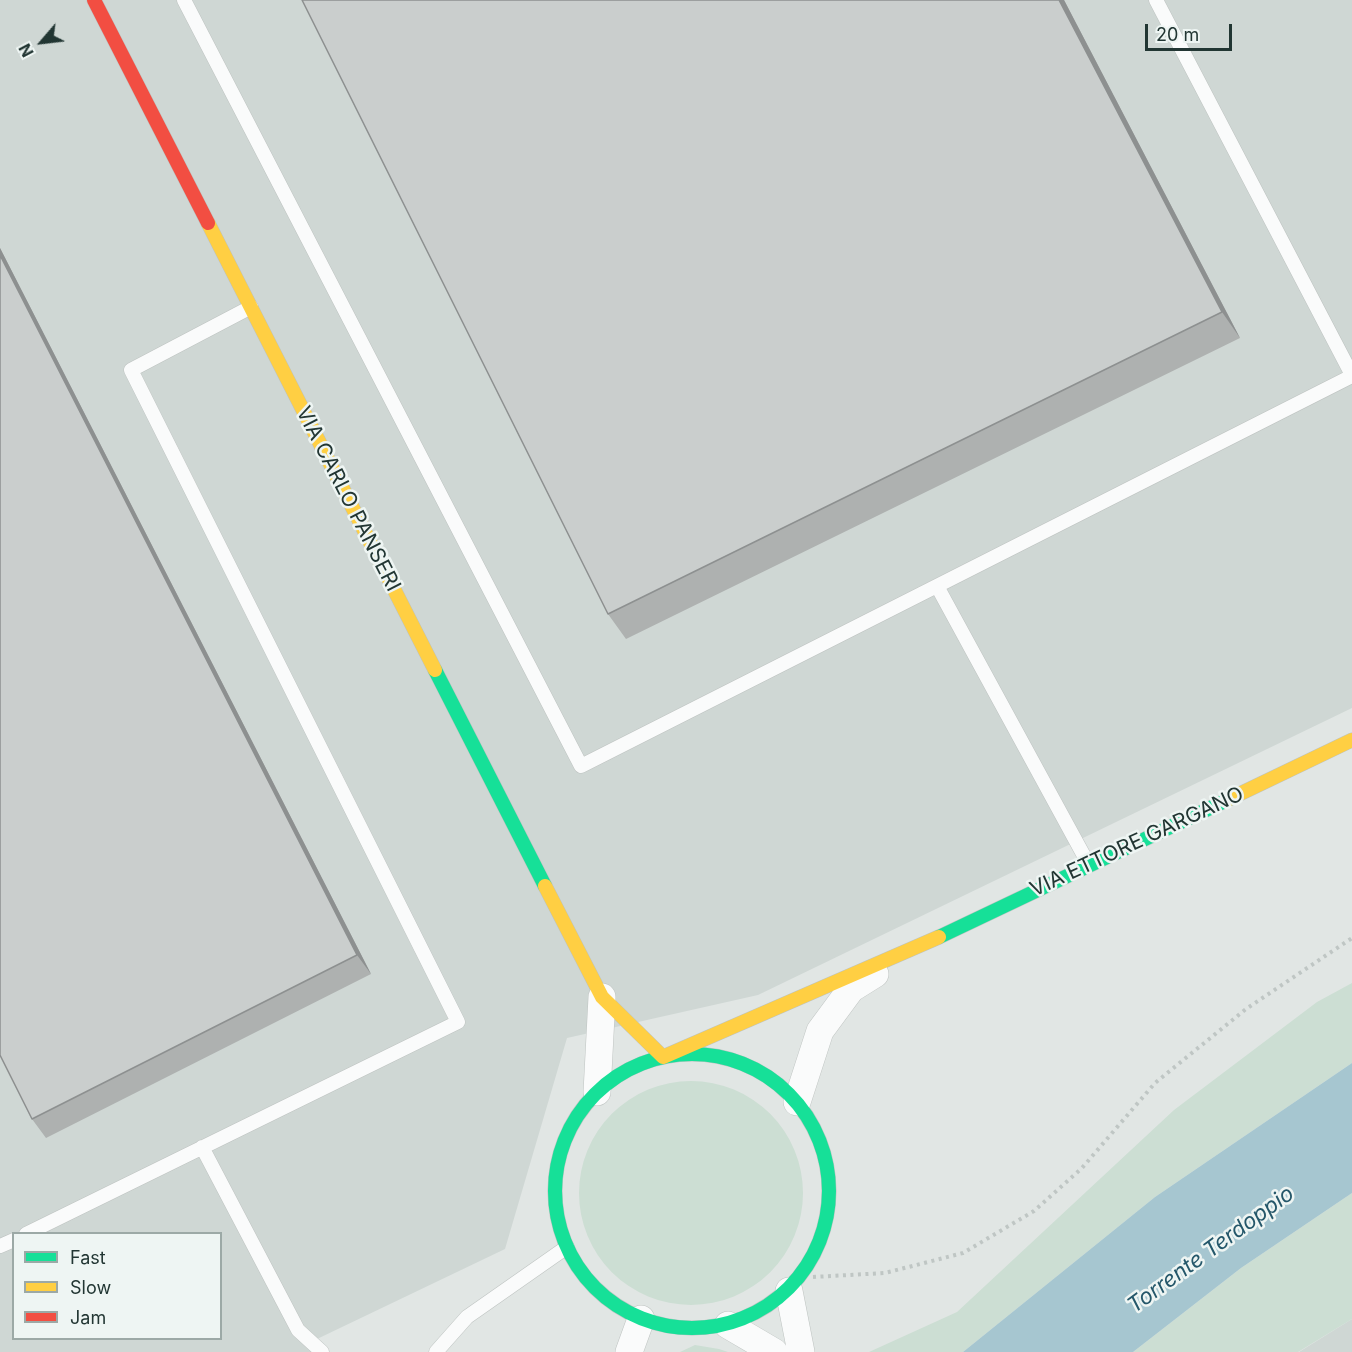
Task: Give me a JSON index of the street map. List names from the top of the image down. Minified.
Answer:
{"streets":{"street":["VIA CARLO PANSERI","VIA ETTORE GARGANO"]},"crossings":[["VIA CARLO PANSERI","VIA ETTORE GARGANO"]],"water":["Torrente Terdoppio"],"legend":["Fast","Slow","Jam"],"scale_bar":"20 m","north":"bottom left"}
